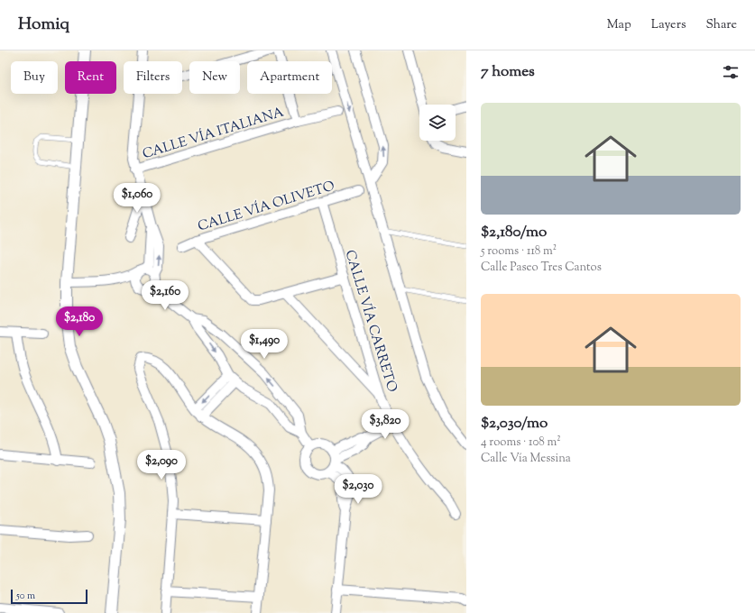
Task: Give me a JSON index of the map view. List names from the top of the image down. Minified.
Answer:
{"streets":{"street":["CALLE VÍA ITALIANA","CALLE VÍA OLIVETO","CALLE VÍA CARRETO"]},"crossings":[["CALLE VÍA OLIVETO","CALLE VÍA CARRETO"]],"scale_bar":"50 m","page":{"header":"Homiq","nav":["Map","Layers","Share"],"heading":"7 homes","chip":["Buy","Rent","Filters","New","Apartment"],"list":[{"name":"$2,180/mo","note":"5 rooms · 118 m² · Calle Paseo Tres Cantos"},{"name":"$2,030/mo","note":"4 rooms · 108 m² · Calle Vía Messina"}],"price":["$1,060","$2,160","$2,180","$1,490","$3,820","$2,090","$2,030"],"scale":"50 m"}}
